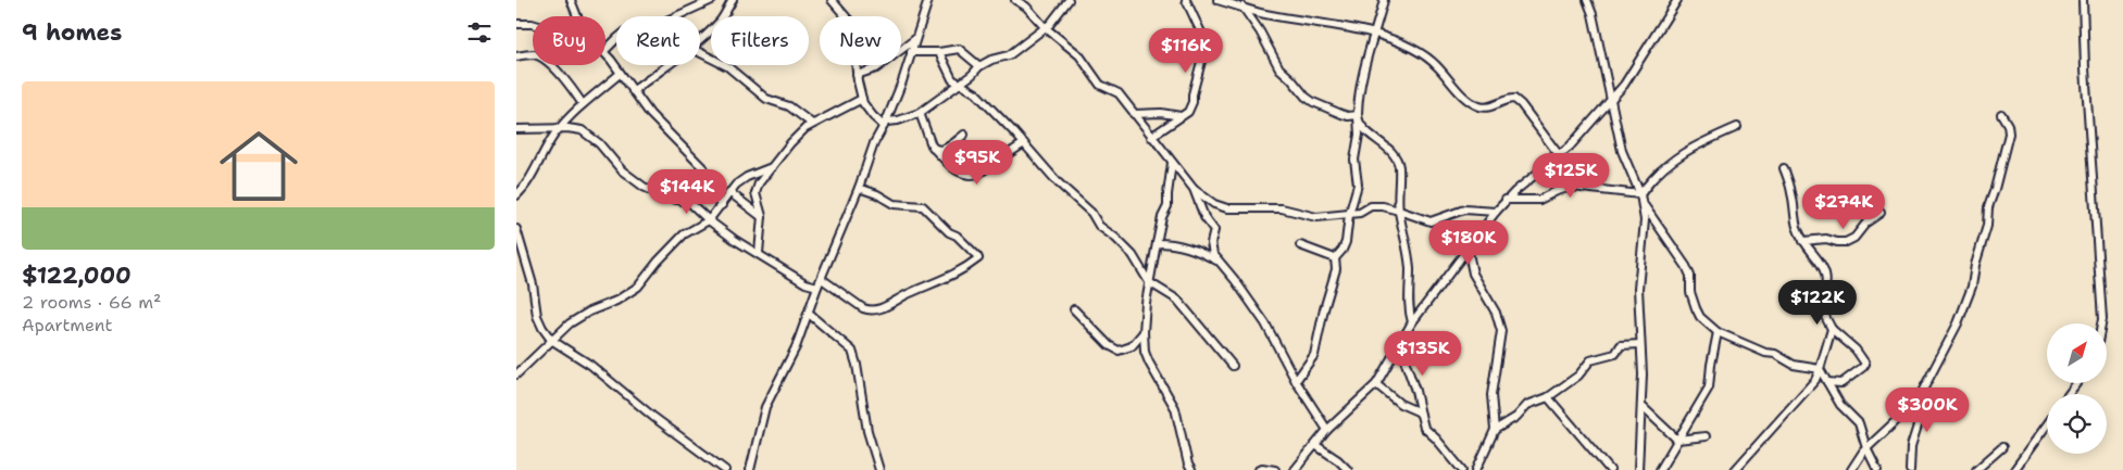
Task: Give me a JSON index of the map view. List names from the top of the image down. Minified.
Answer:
{"north":"top right","page":{"heading":"9 homes","chip":["Buy","Rent","Filters","New"],"price":["$116K","$95K","$125K","$144K","$274K","$180K","$122K","$135K","$300K"],"list":[{"name":"$122,000","note":"2 rooms · 66 m² · Apartment"}]}}
